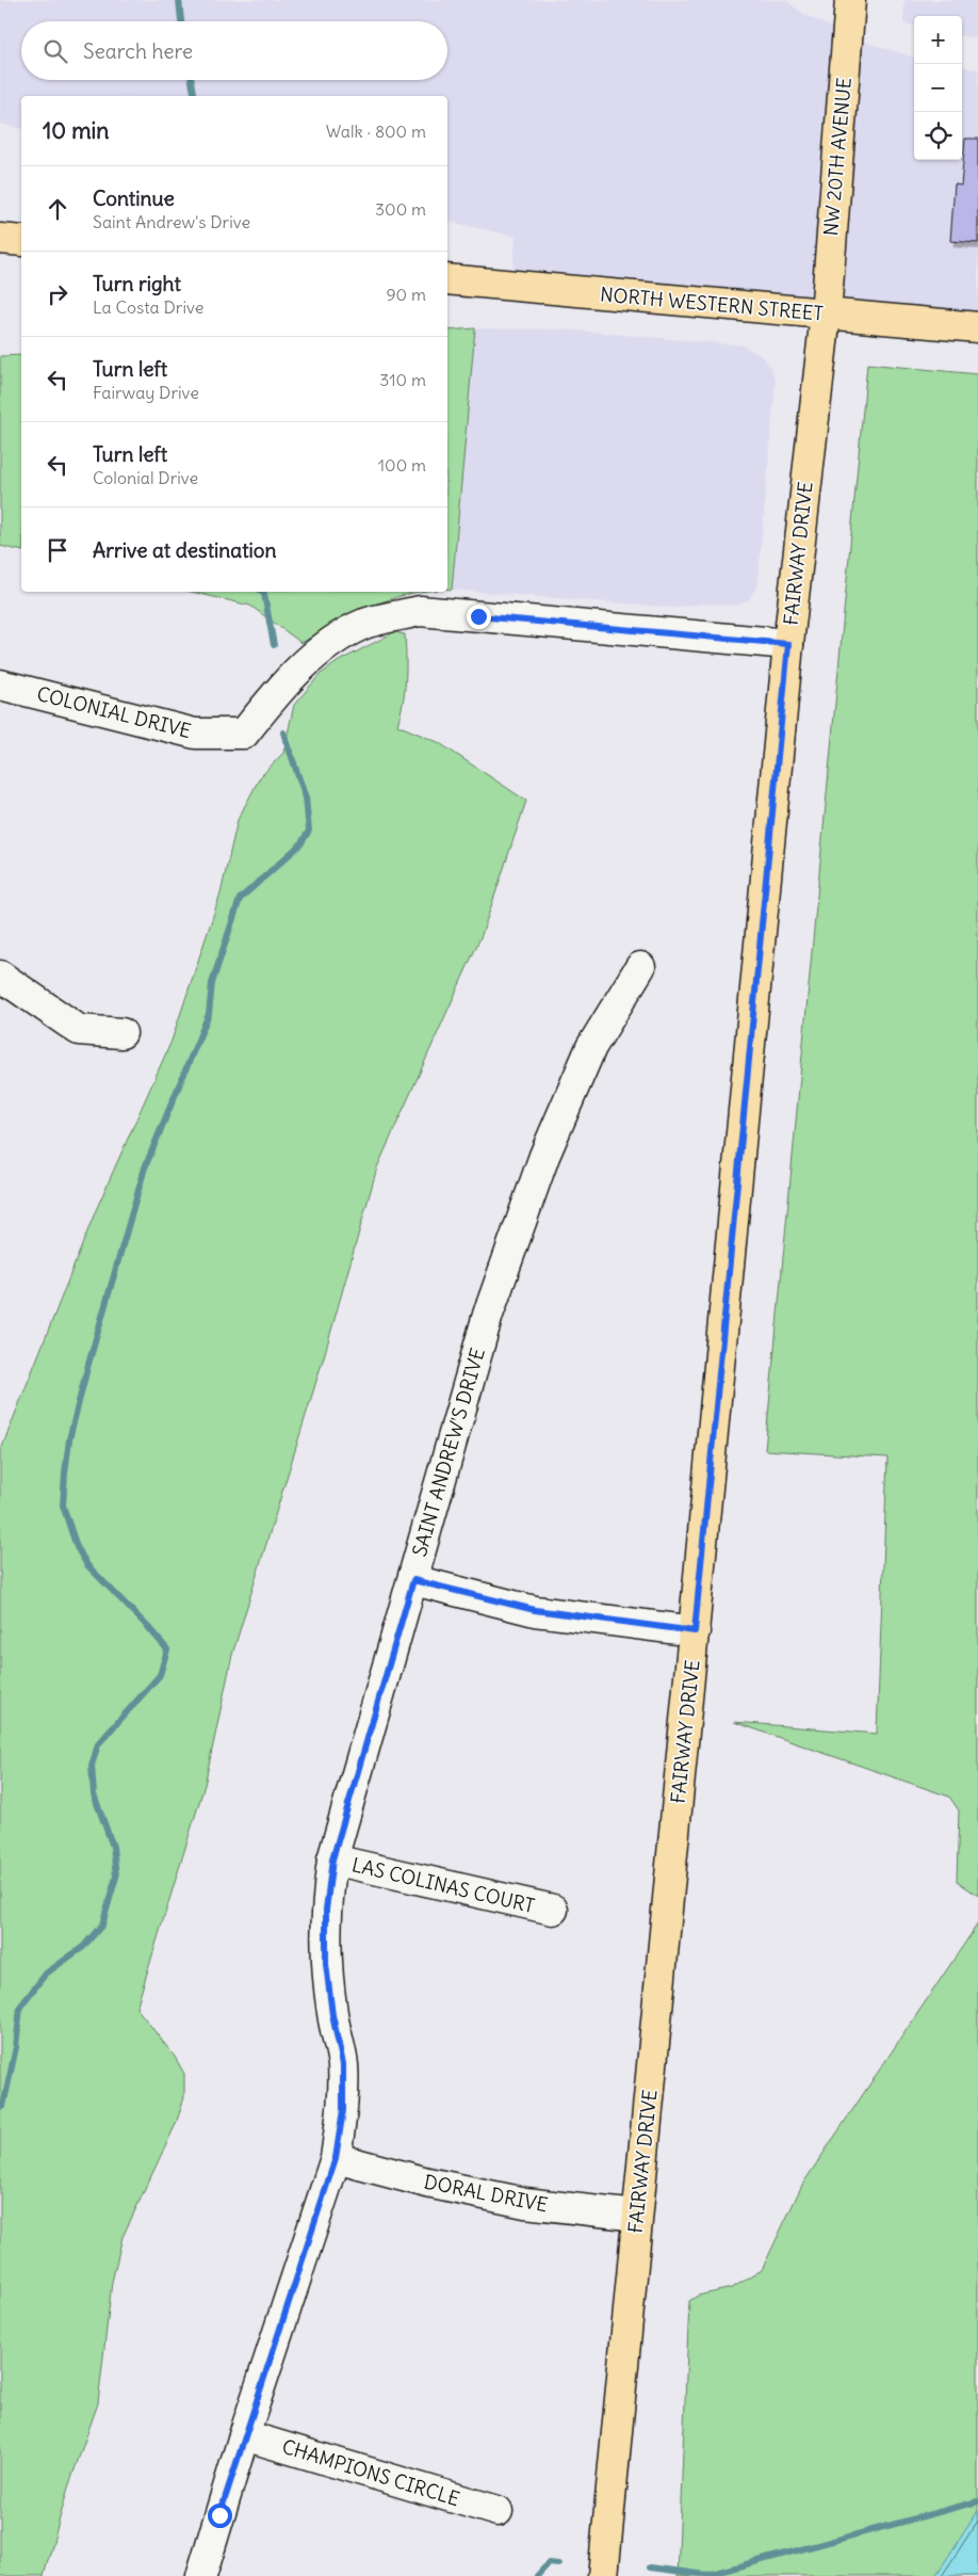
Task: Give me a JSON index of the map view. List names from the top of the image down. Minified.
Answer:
{"streets":{"main road":["NW 20TH AVENUE","NORTH WESTERN STREET","FAIRWAY DRIVE"],"street":["COLONIAL DRIVE","SAINT ANDREW'S DRIVE","LAS COLINAS COURT","DORAL DRIVE","CHAMPIONS CIRCLE"]},"crossings":[["NW 20TH AVENUE","NORTH WESTERN STREET"],["NW 20TH AVENUE","FAIRWAY DRIVE"],["NORTH WESTERN STREET","FAIRWAY DRIVE"],["FAIRWAY DRIVE","COLONIAL DRIVE"],["FAIRWAY DRIVE","DORAL DRIVE"],["SAINT ANDREW'S DRIVE","LAS COLINAS COURT"],["SAINT ANDREW'S DRIVE","DORAL DRIVE"],["SAINT ANDREW'S DRIVE","CHAMPIONS CIRCLE"]],"page":{"map_buttons":["+","−"],"search":"Search here","heading":["10 min","Walk · 800 m"],"list":[["Continue","Saint Andrew's Drive","300 m"],["Turn right","La Costa Drive","90 m"],["Turn left","Fairway Drive","310 m"],["Turn left","Colonial Drive","100 m"],"Arrive at destination"]}}
